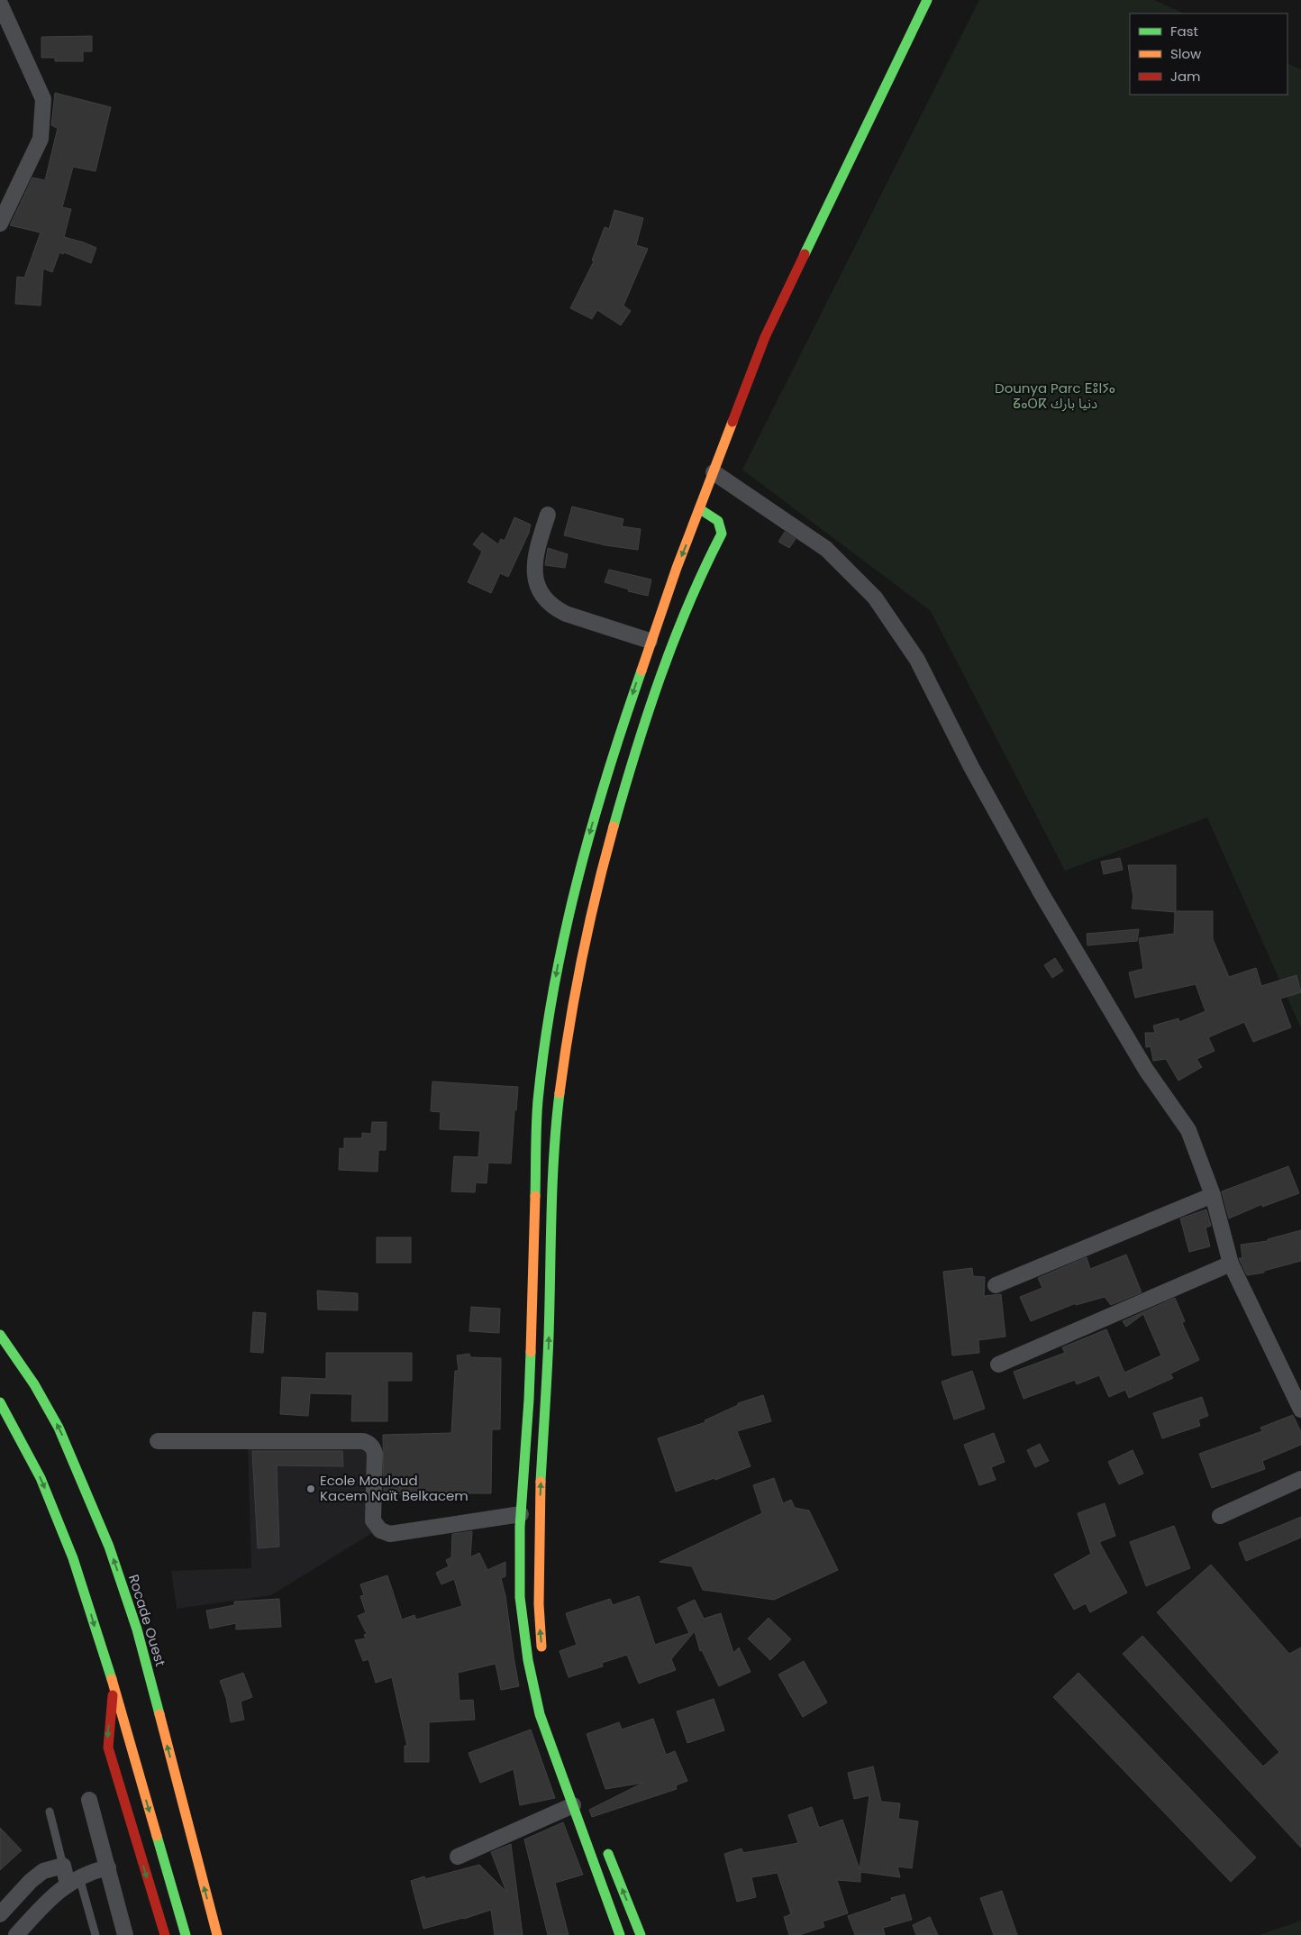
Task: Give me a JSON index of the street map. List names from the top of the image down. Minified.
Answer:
{"streets":{"main road":["Rocade Ouest"]},"parks":["Dounya Parc ⴹⵓⵏⵢⴰ ⵒⴰⵔⴽ دنيا بارك"],"places":["Ecole Mouloud Kacem Naït Belkacem"],"legend":["Fast","Slow","Jam"]}
